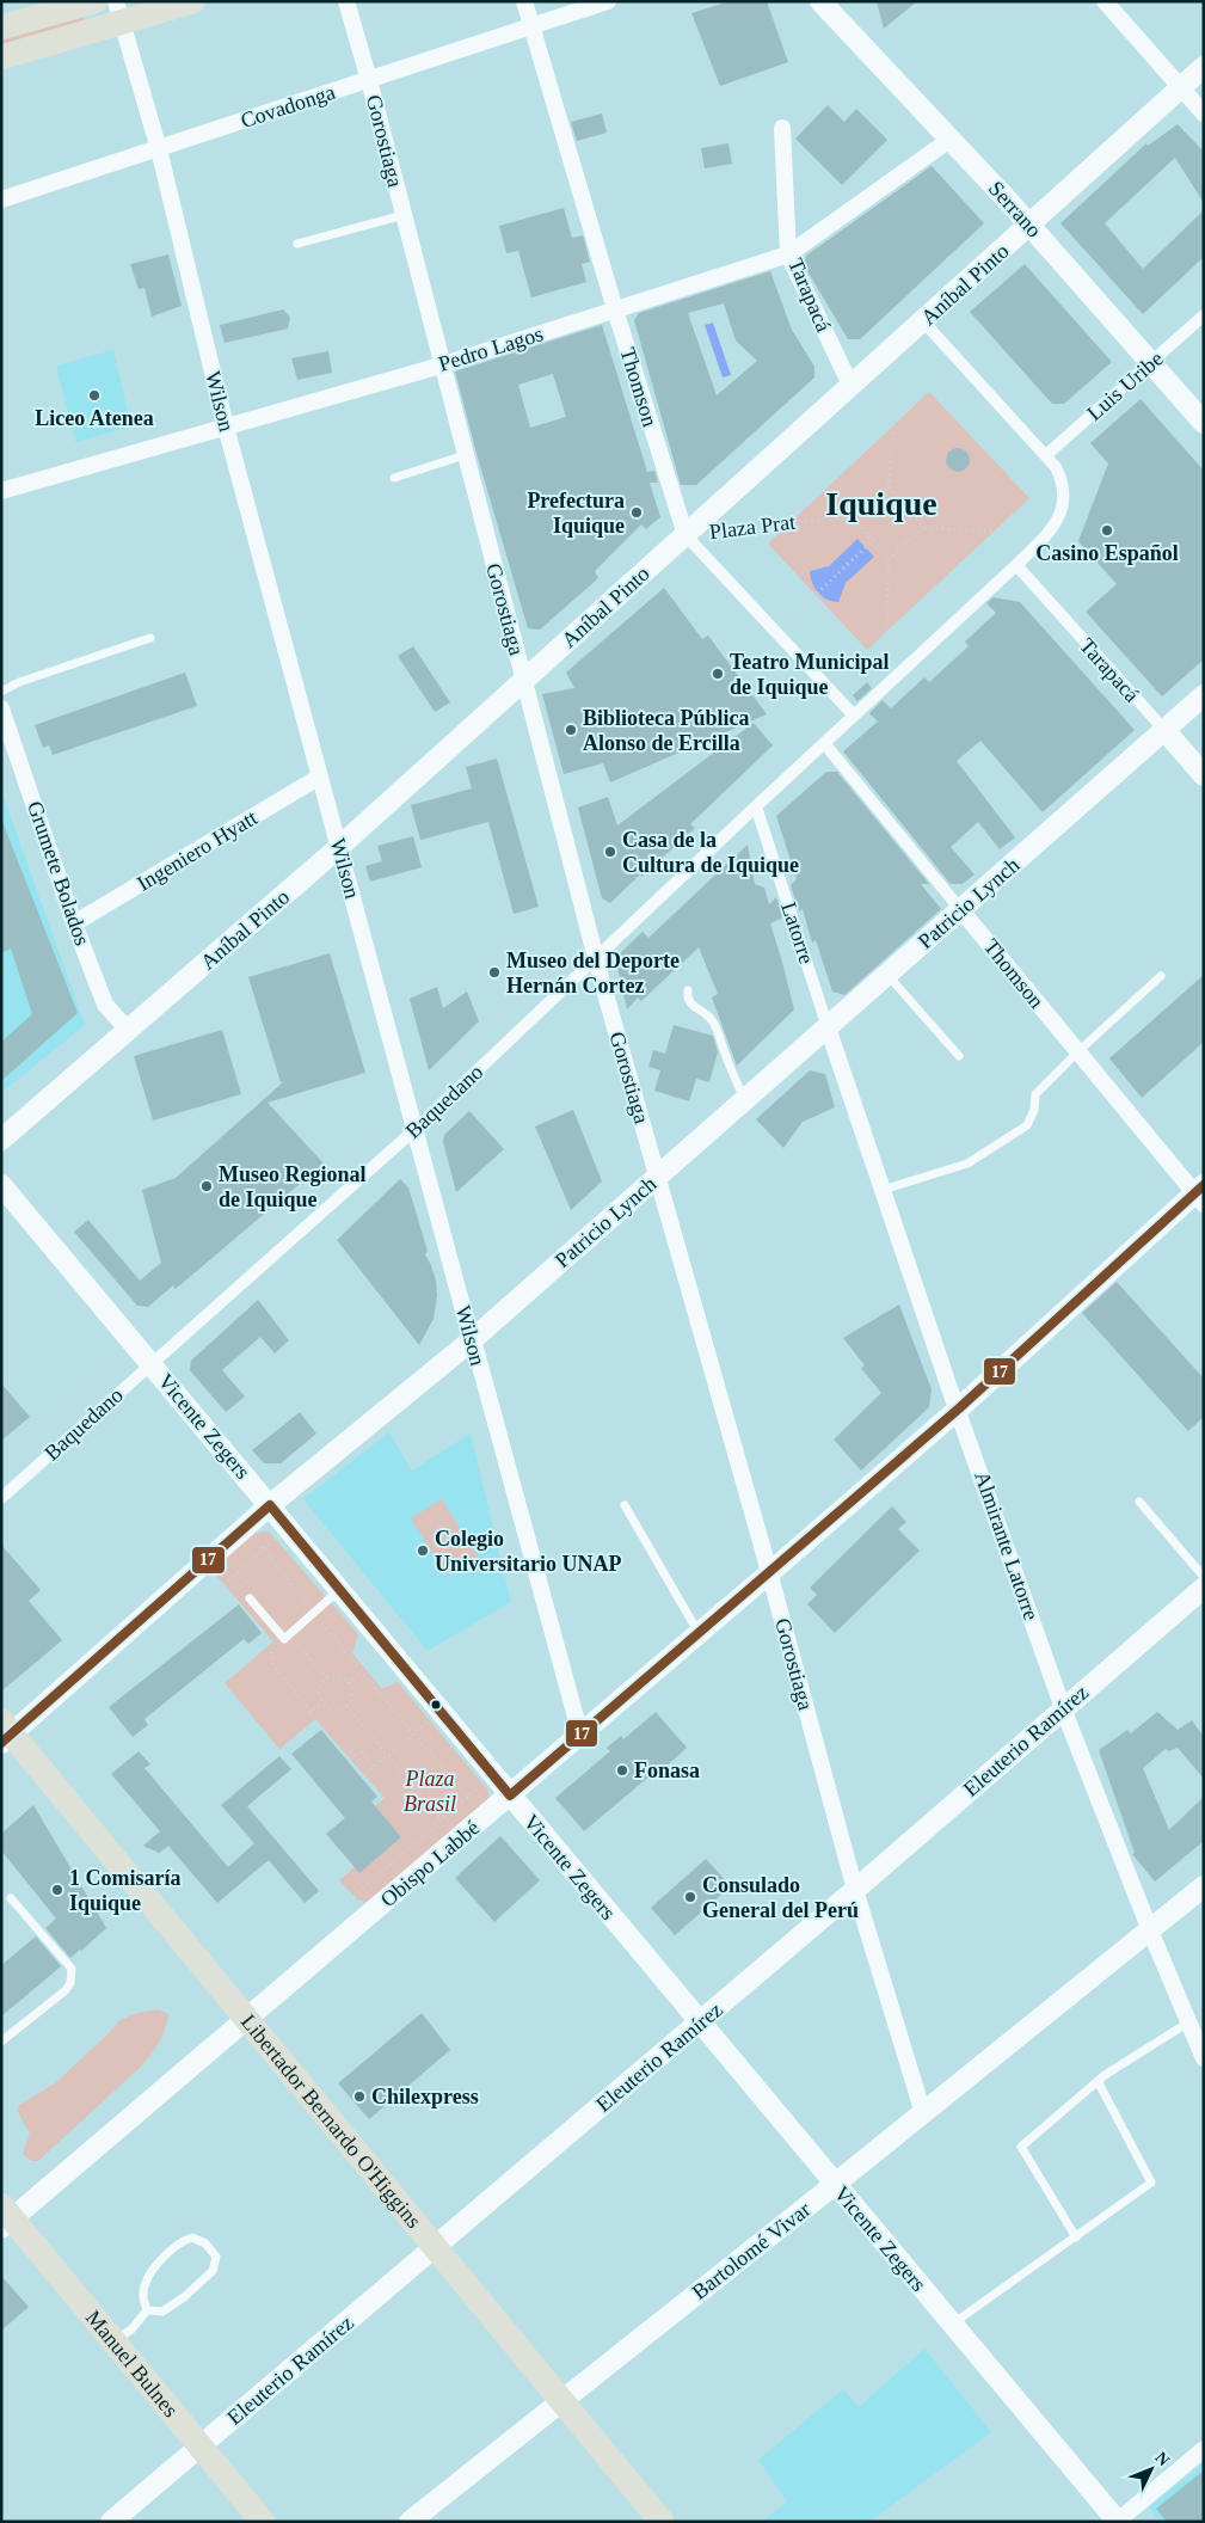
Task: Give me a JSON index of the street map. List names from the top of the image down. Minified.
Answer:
{"streets":{"main road":["Libertador Bernardo O'Higgins","Manuel Bulnes"],"street":["Covadonga","Gorostiaga","Serrano","Aníbal Pinto","Tarapacá","Pedro Lagos","Luis Uribe","Thomson","Wilson","Ingeniero Hyatt","Grumete Bolados","Patricio Lynch","Latorre","Baquedano","Vicente Zegers","Almirante Latorre","Eleuterio Ramírez","Obispo Labbé","Bartolomé Vivar"],"path":["Plaza Prat"]},"crossings":[["Covadonga","Gorostiaga"],["Covadonga","Thomson"],["Covadonga","Wilson"],["Gorostiaga","Aníbal Pinto"],["Gorostiaga","Pedro Lagos"],["Gorostiaga","Patricio Lynch"],["Gorostiaga","Baquedano"],["Gorostiaga","Eleuterio Ramírez"],["Gorostiaga","Obispo Labbé"],["Gorostiaga","Bartolomé Vivar"],["Serrano","Aníbal Pinto"],["Serrano","Pedro Lagos"],["Serrano","Luis Uribe"],["Aníbal Pinto","Tarapacá"],["Aníbal Pinto","Thomson"],["Aníbal Pinto","Wilson"],["Aníbal Pinto","Plaza Prat"],["Aníbal Pinto","Grumete Bolados"],["Tarapacá","Pedro Lagos"],["Tarapacá","Patricio Lynch"],["Tarapacá","Baquedano"],["Pedro Lagos","Thomson"],["Pedro Lagos","Wilson"],["Thomson","Plaza Prat"],["Thomson","Patricio Lynch"],["Thomson","Baquedano"],["Thomson","Obispo Labbé"],["Wilson","Ingeniero Hyatt"],["Wilson","Patricio Lynch"],["Wilson","Baquedano"],["Wilson","Obispo Labbé"],["Ingeniero Hyatt","Grumete Bolados"],["Patricio Lynch","Latorre"],["Patricio Lynch","Vicente Zegers"],["Patricio Lynch","Almirante Latorre"],["Patricio Lynch","Libertador Bernardo O'Higgins"],["Latorre","Baquedano"],["Latorre","Almirante Latorre"],["Baquedano","Vicente Zegers"],["Vicente Zegers","Eleuterio Ramírez"],["Vicente Zegers","Obispo Labbé"],["Vicente Zegers","Bartolomé Vivar"],["Almirante Latorre","Eleuterio Ramírez"],["Almirante Latorre","Obispo Labbé"],["Almirante Latorre","Bartolomé Vivar"],["Eleuterio Ramírez","Libertador Bernardo O'Higgins"],["Eleuterio Ramírez","Manuel Bulnes"],["Obispo Labbé","Libertador Bernardo O'Higgins"],["Obispo Labbé","Manuel Bulnes"],["Libertador Bernardo O'Higgins","Bartolomé Vivar"]],"districts":["Iquique"],"parks":["Plaza Brasil"],"places":["Liceo Atenea","Prefectura Iquique","Casino Español","Teatro Municipal de Iquique","Biblioteca Pública Alonso de Ercilla","Casa de la Cultura de Iquique","Museo del Deporte Hernán Cortez","Museo Regional de Iquique","Colegio Universitario UNAP","Fonasa","1 Comisaría Iquique","Consulado General del Perú","Chilexpress"],"lines":["transit line 17"],"north":"top right"}
